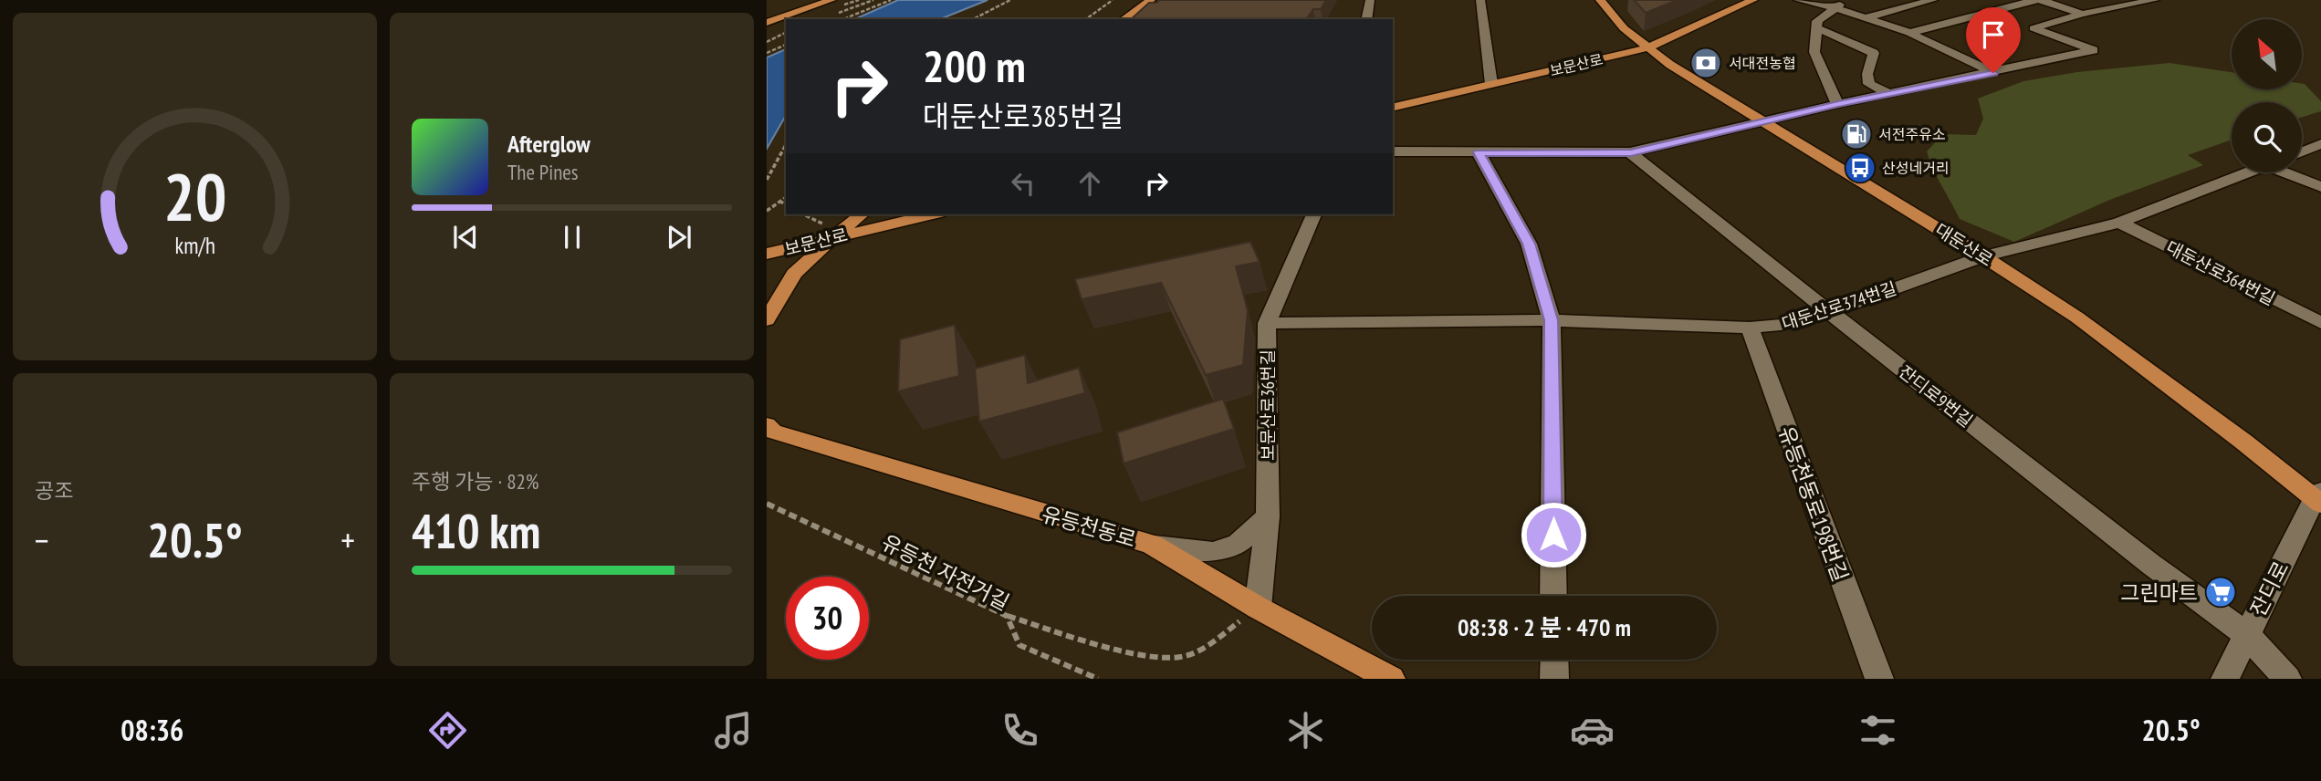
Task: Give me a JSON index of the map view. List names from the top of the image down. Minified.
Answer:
{"streets":{"main road":["보문산로","대둔산로","유등천동로"],"street":["대둔산로364번길","대둔산로374번길","잔디로9번길","보문산로36번길","유등천동로198번길","잔디로"],"path":["유등천 자전거길"]},"crossings":[["보문산로","대둔산로"],["대둔산로","대둔산로374번길"],["대둔산로","잔디로"],["대둔산로364번길","대둔산로374번길"],["대둔산로374번길","잔디로9번길"],["대둔산로374번길","보문산로36번길"],["대둔산로374번길","유등천동로198번길"],["잔디로9번길","잔디로"],["보문산로36번길","유등천동로"]],"places":{"bank":["서대전농협"],"fuel station":["서전주유소"],"bus stop":["산성네거리"],"supermarket":["그린마트"]},"north":"top left","page":{"turn":["200 m","대둔산로385번길"],"song":["Afterglow","The Pines"],"tile":["공조",["주행 가능 · 82%","410 km"]],"heat":["−","20.5°","+"],"limit":"30","trip":"08:38 · 2 분 · 470 m","tabs":["08:36","20.5°"],"gauge":["20","km/h"]}}
